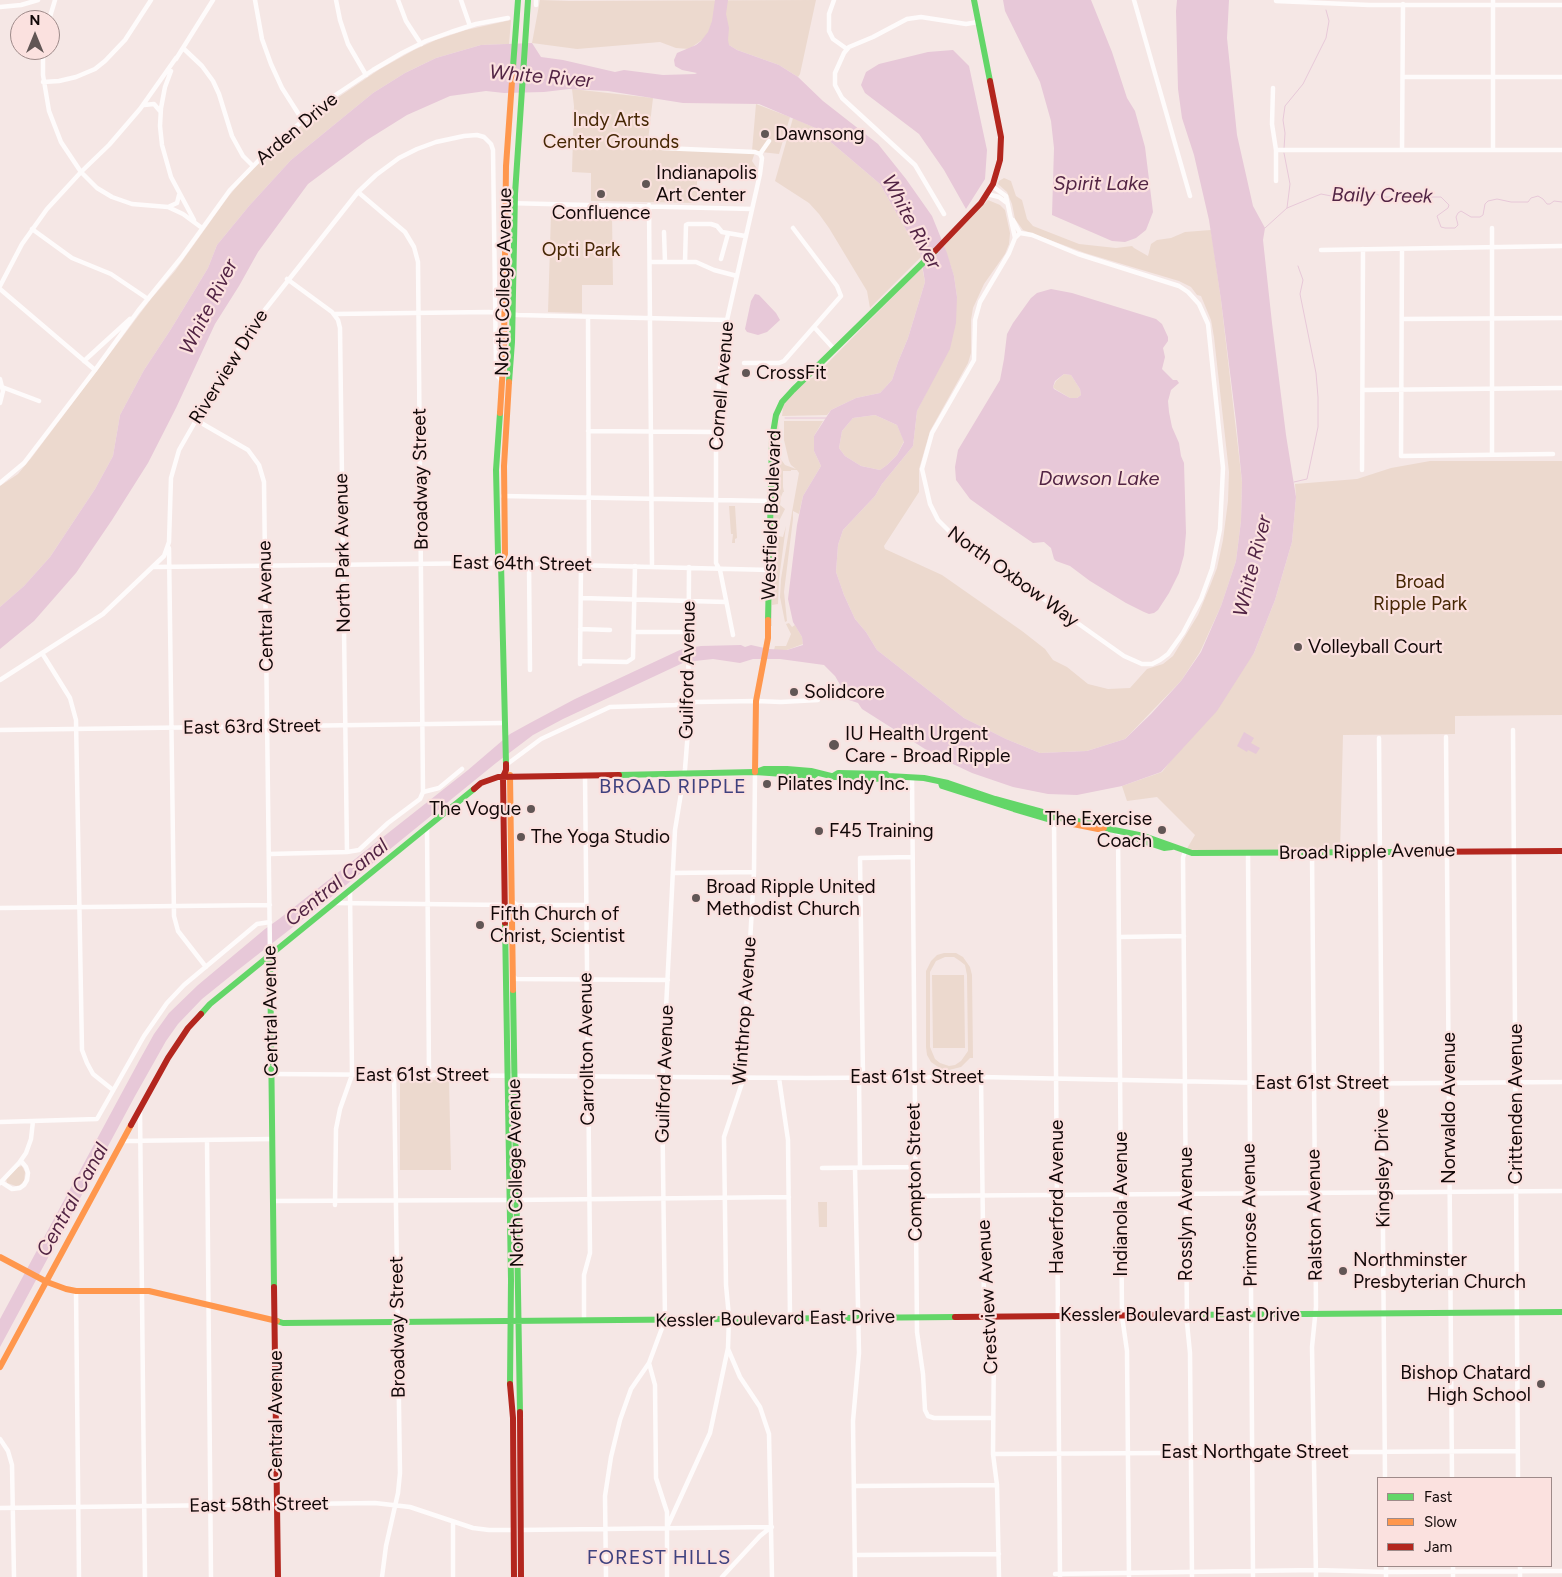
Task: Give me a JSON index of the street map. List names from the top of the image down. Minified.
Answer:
{"streets":{"main road":["North College Avenue","Westfield Boulevard","Central Avenue","Broad Ripple Avenue","Winthrop Avenue","Kessler Boulevard East Drive"],"street":["Arden Drive","Riverview Drive","Cornell Avenue","Broadway Street","North Park Avenue","East 64th Street","North Oxbow Way","Guilford Avenue","East 63rd Street","Carrollton Avenue","East 61st Street","Crittenden Avenue","Norwaldo Avenue","Kingsley Drive","Compton Street","Haverford Avenue","Indianola Avenue","Rosslyn Avenue","Primrose Avenue","Ralston Avenue","Crestview Avenue","East Northgate Street","East 58th Street"]},"crossings":[["North College Avenue","East 64th Street"],["North College Avenue","East 63rd Street"],["North College Avenue","Broad Ripple Avenue"],["North College Avenue","East 61st Street"],["North College Avenue","Kessler Boulevard East Drive"],["North College Avenue","East 58th Street"],["Riverview Drive","Broadway Street"],["Riverview Drive","East 64th Street"],["Riverview Drive","Central Avenue"],["Cornell Avenue","East 64th Street"],["Broadway Street","East 64th Street"],["Broadway Street","East 63rd Street"],["Broadway Street","East 61st Street"],["Broadway Street","Kessler Boulevard East Drive"],["Broadway Street","East 58th Street"],["Westfield Boulevard","East 64th Street"],["Westfield Boulevard","Winthrop Avenue"],["North Park Avenue","East 64th Street"],["North Park Avenue","East 63rd Street"],["East 64th Street","Central Avenue"],["East 64th Street","Guilford Avenue"],["Central Avenue","East 63rd Street"],["Central Avenue","Broad Ripple Avenue"],["Central Avenue","East 61st Street"],["Central Avenue","Kessler Boulevard East Drive"],["Central Avenue","East 58th Street"],["Guilford Avenue","Broad Ripple Avenue"],["Guilford Avenue","East 61st Street"],["Guilford Avenue","Kessler Boulevard East Drive"],["Broad Ripple Avenue","Winthrop Avenue"],["Broad Ripple Avenue","Carrollton Avenue"],["Broad Ripple Avenue","Crittenden Avenue"],["Broad Ripple Avenue","Norwaldo Avenue"],["Broad Ripple Avenue","Kingsley Drive"],["Broad Ripple Avenue","Compton Street"],["Broad Ripple Avenue","Haverford Avenue"],["Broad Ripple Avenue","Indianola Avenue"],["Broad Ripple Avenue","Rosslyn Avenue"],["Broad Ripple Avenue","Primrose Avenue"],["Broad Ripple Avenue","Ralston Avenue"],["Broad Ripple Avenue","Kessler Boulevard East Drive"],["Winthrop Avenue","East 61st Street"],["Winthrop Avenue","Kessler Boulevard East Drive"],["Carrollton Avenue","East 61st Street"],["Carrollton Avenue","Kessler Boulevard East Drive"],["East 61st Street","Crittenden Avenue"],["East 61st Street","Norwaldo Avenue"],["East 61st Street","Kingsley Drive"],["East 61st Street","Compton Street"],["East 61st Street","Haverford Avenue"],["East 61st Street","Indianola Avenue"],["East 61st Street","Rosslyn Avenue"],["East 61st Street","Primrose Avenue"],["East 61st Street","Ralston Avenue"],["East 61st Street","Crestview Avenue"],["Crittenden Avenue","Kessler Boulevard East Drive"],["Crittenden Avenue","East Northgate Street"],["Norwaldo Avenue","Kessler Boulevard East Drive"],["Norwaldo Avenue","East Northgate Street"],["Kingsley Drive","Kessler Boulevard East Drive"],["Kingsley Drive","East Northgate Street"],["Compton Street","Crestview Avenue"],["Compton Street","Kessler Boulevard East Drive"],["Haverford Avenue","Kessler Boulevard East Drive"],["Haverford Avenue","East Northgate Street"],["Indianola Avenue","Kessler Boulevard East Drive"],["Indianola Avenue","East Northgate Street"],["Rosslyn Avenue","Kessler Boulevard East Drive"],["Rosslyn Avenue","East Northgate Street"],["Primrose Avenue","Kessler Boulevard East Drive"],["Primrose Avenue","East Northgate Street"],["Ralston Avenue","Kessler Boulevard East Drive"],["Ralston Avenue","East Northgate Street"],["Crestview Avenue","Kessler Boulevard East Drive"],["Crestview Avenue","East Northgate Street"]],"districts":["BROAD RIPPLE","FOREST HILLS"],"water":["White River","Spirit Lake","Baily Creek","Dawson Lake","Central Canal"],"parks":["Indy Arts Center Grounds","Opti Park","Broad Ripple Park"],"places":["Dawnsong","Indianapolis Art Center","Confluence","CrossFit","Volleyball Court","Solidcore","IU Health Urgent Care - Broad Ripple","Pilates Indy Inc.","The Vogue","The Exercise Coach","F45 Training","The Yoga Studio","Broad Ripple United Methodist Church","Fifth Church of Christ, Scientist","Northminster Presbyterian Church","Bishop Chatard High School"],"legend":["Fast","Slow","Jam"],"north":"top"}
